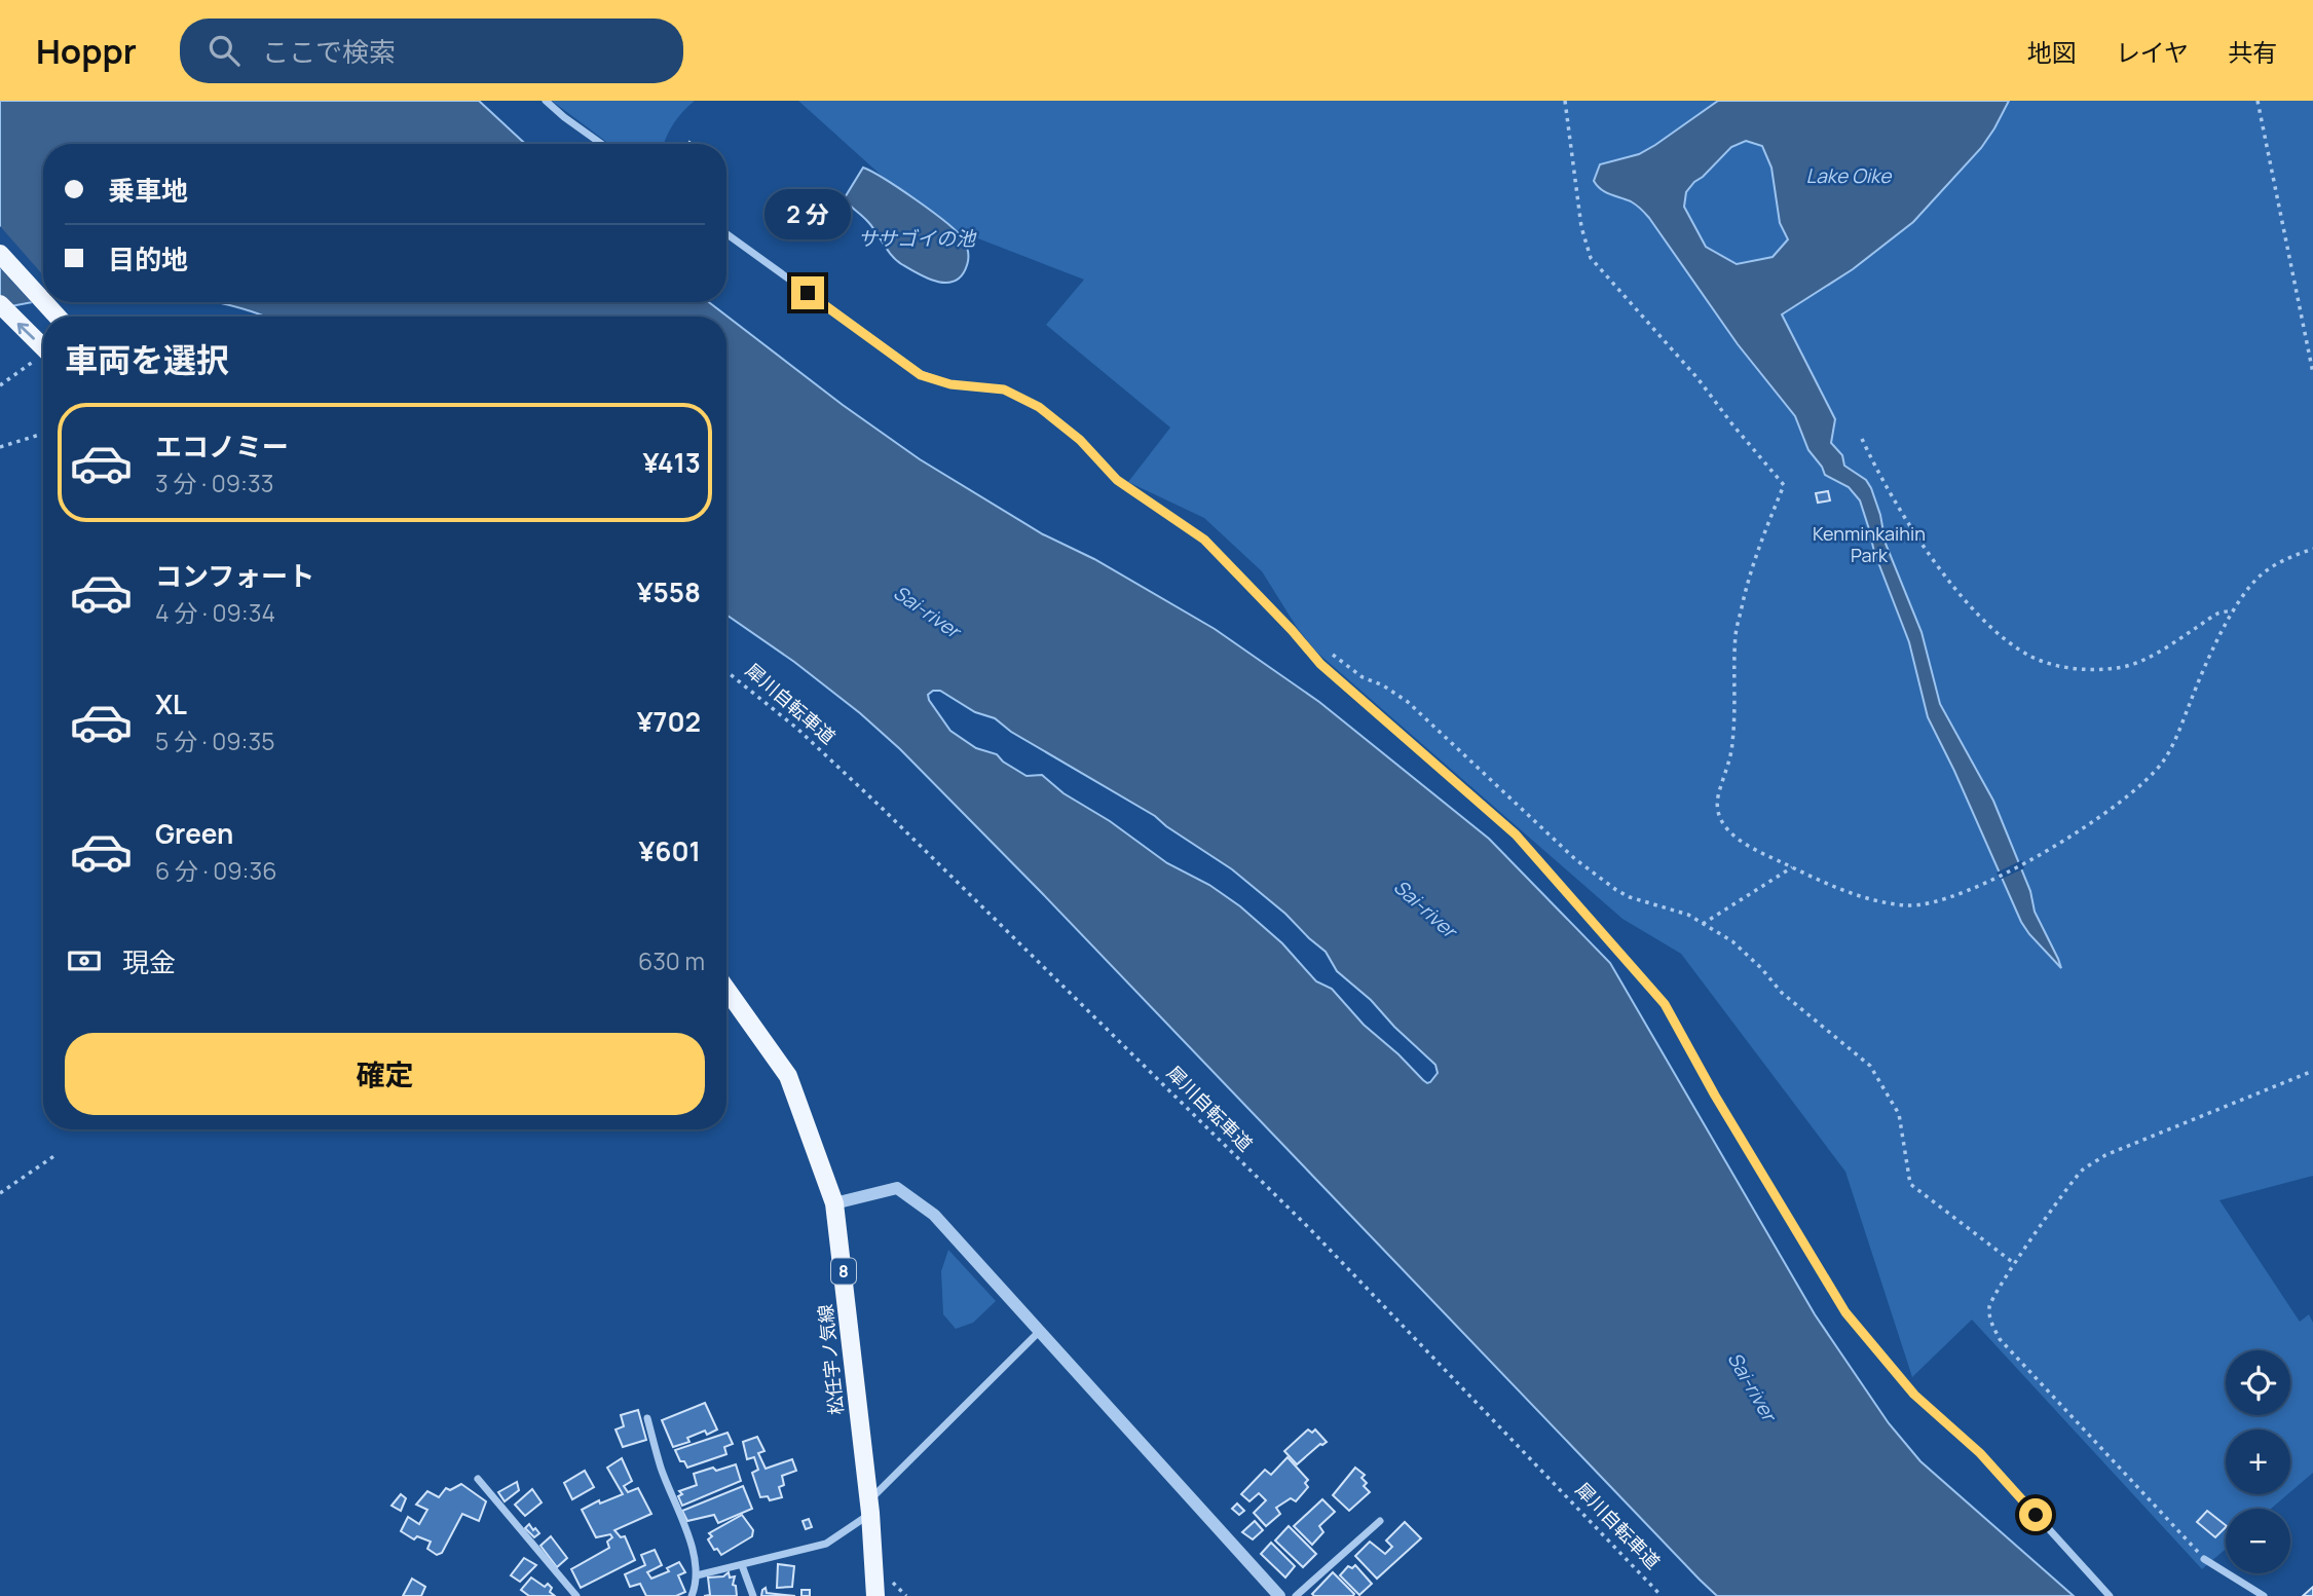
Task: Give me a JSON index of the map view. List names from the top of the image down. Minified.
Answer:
{"streets":{"main road":["8","松任宇ノ気線"],"path":["犀川自転車道"]},"water":["Lake Oike","ササゴイの池","Sai-river"],"parks":["Kenminkaihin Park"],"page":{"header":"Hoppr","search":"ここで検索","nav":["地図","レイヤ","共有"],"banner":["乗車地","目的地"],"bubble":"2 分","heading":"車両を選択","list":[{"name":"エコノミー","note":"3 分 · 09:33","value":"¥413"},{"name":"コンフォート","note":"4 分 · 09:34","value":"¥558"},{"name":"XL","note":"5 分 · 09:35","value":"¥702"},{"name":"Green","note":"6 分 · 09:36","value":"¥601"}],"pay":["現金","630 m"],"buttons":"確定","map_buttons":["+","−"]}}
